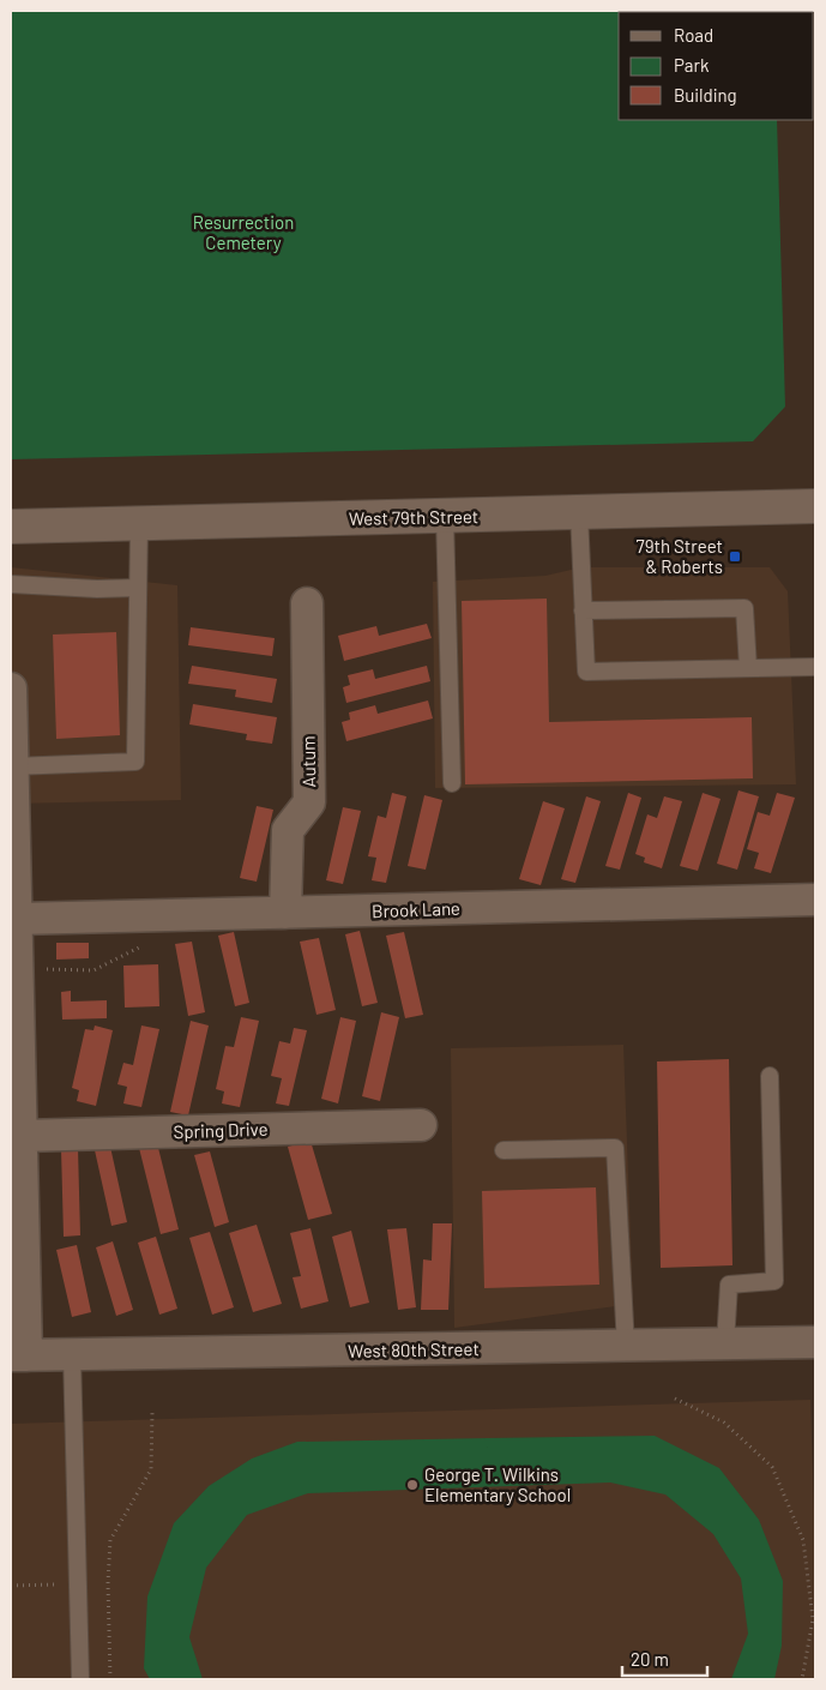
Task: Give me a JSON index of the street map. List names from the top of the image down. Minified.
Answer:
{"streets":{"main road":["West 79th Street"],"street":["Autum","Brook Lane","Spring Drive","West 80th Street"]},"crossings":[["Autum","Brook Lane"]],"parks":["Resurrection Cemetery"],"places":{"transit":["79th Street & Roberts"],"other":["George T. Wilkins Elementary School"]},"legend":["Road","Park","Building"],"scale_bar":"20 m"}
